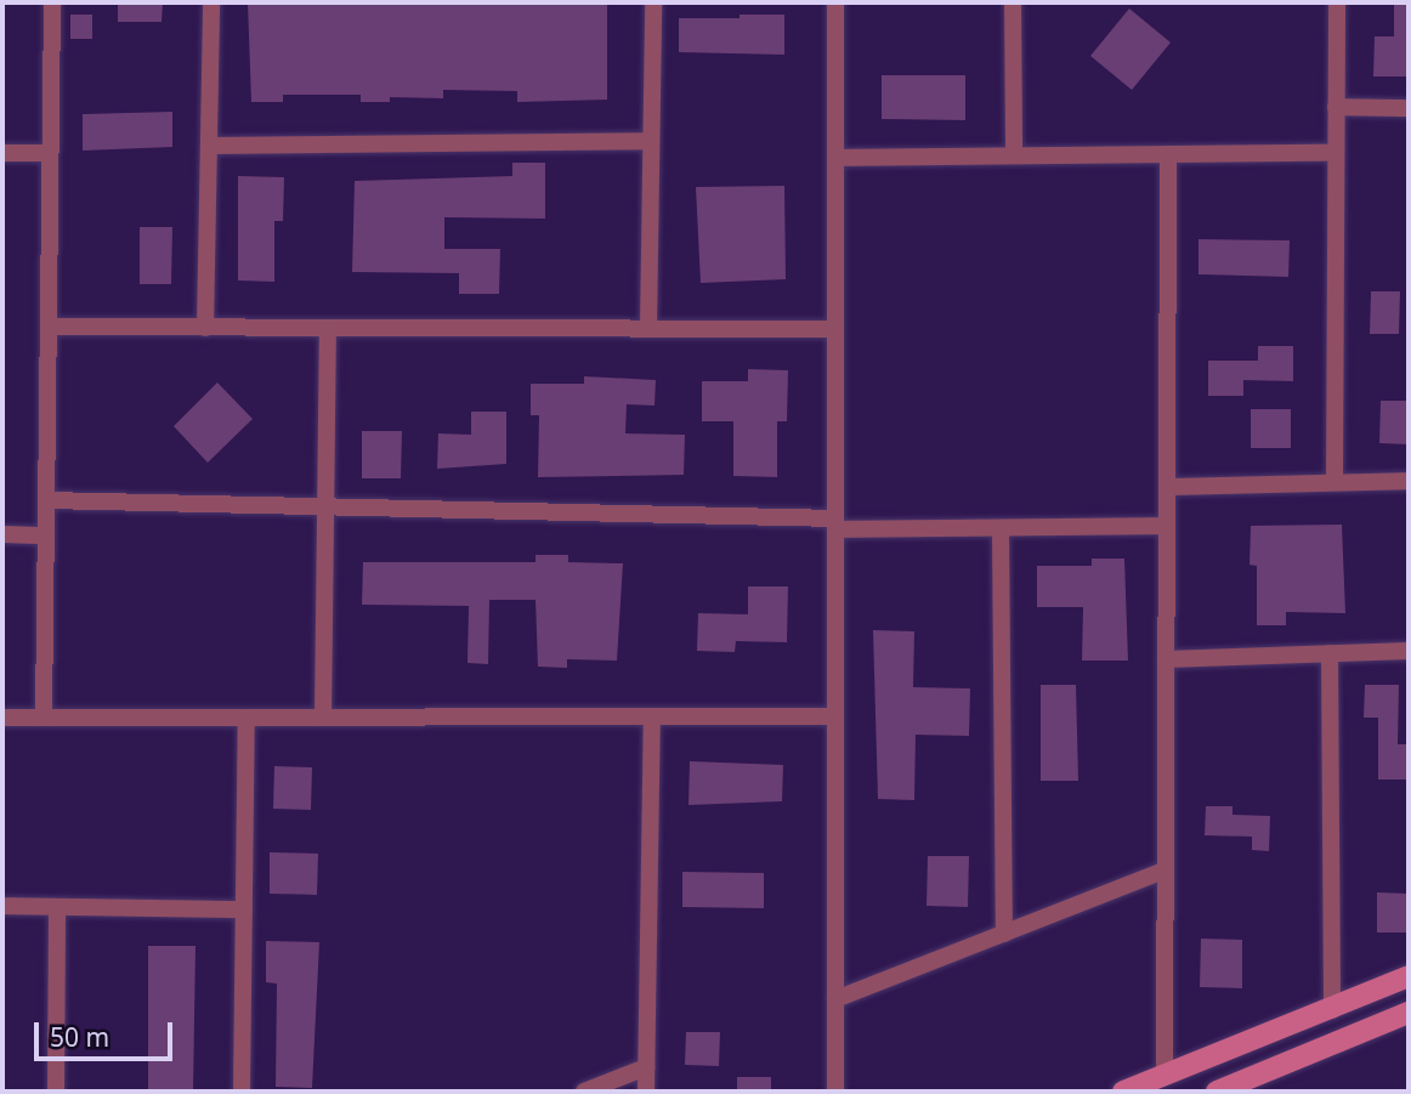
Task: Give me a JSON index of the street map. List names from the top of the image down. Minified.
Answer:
{"scale_bar":"50 m"}
